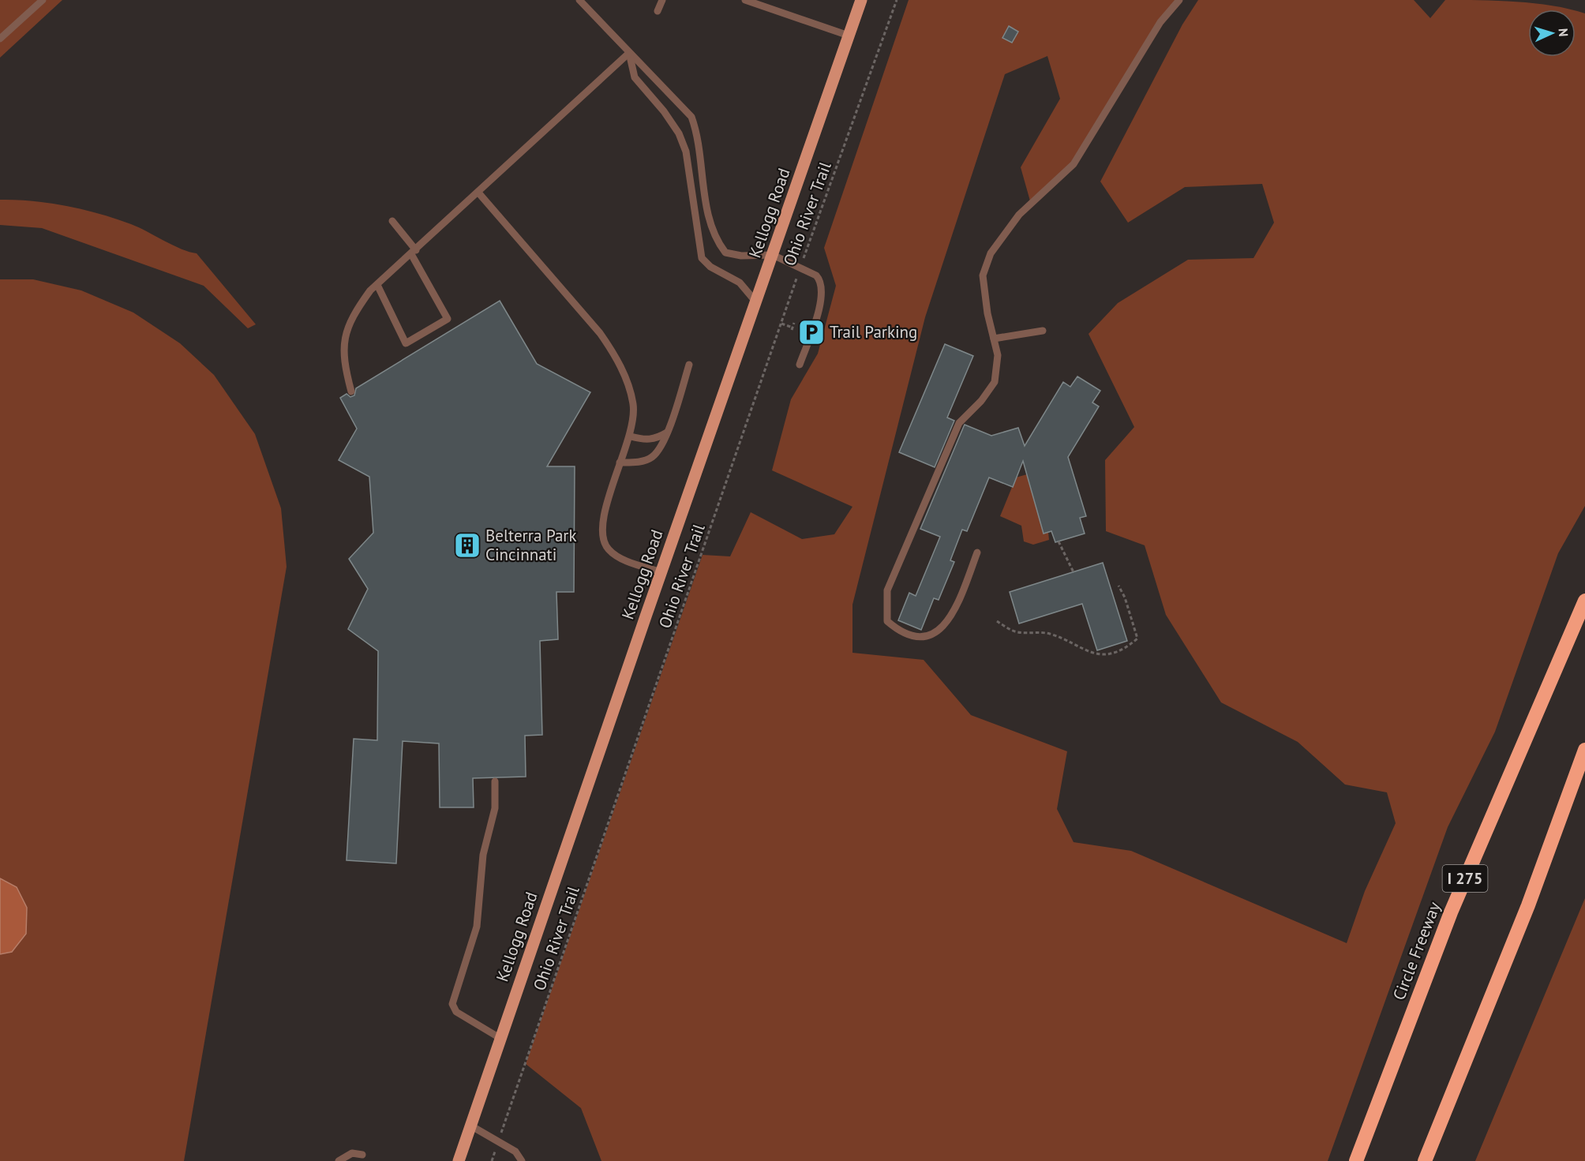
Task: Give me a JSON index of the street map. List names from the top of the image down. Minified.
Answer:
{"streets":{"highway":["I 275","Circle Freeway"],"main road":["Kellogg Road"],"path":["Ohio River Trail"]},"places":{"parking":["Trail Parking"],"building":["Belterra Park Cincinnati"]},"north":"right"}
